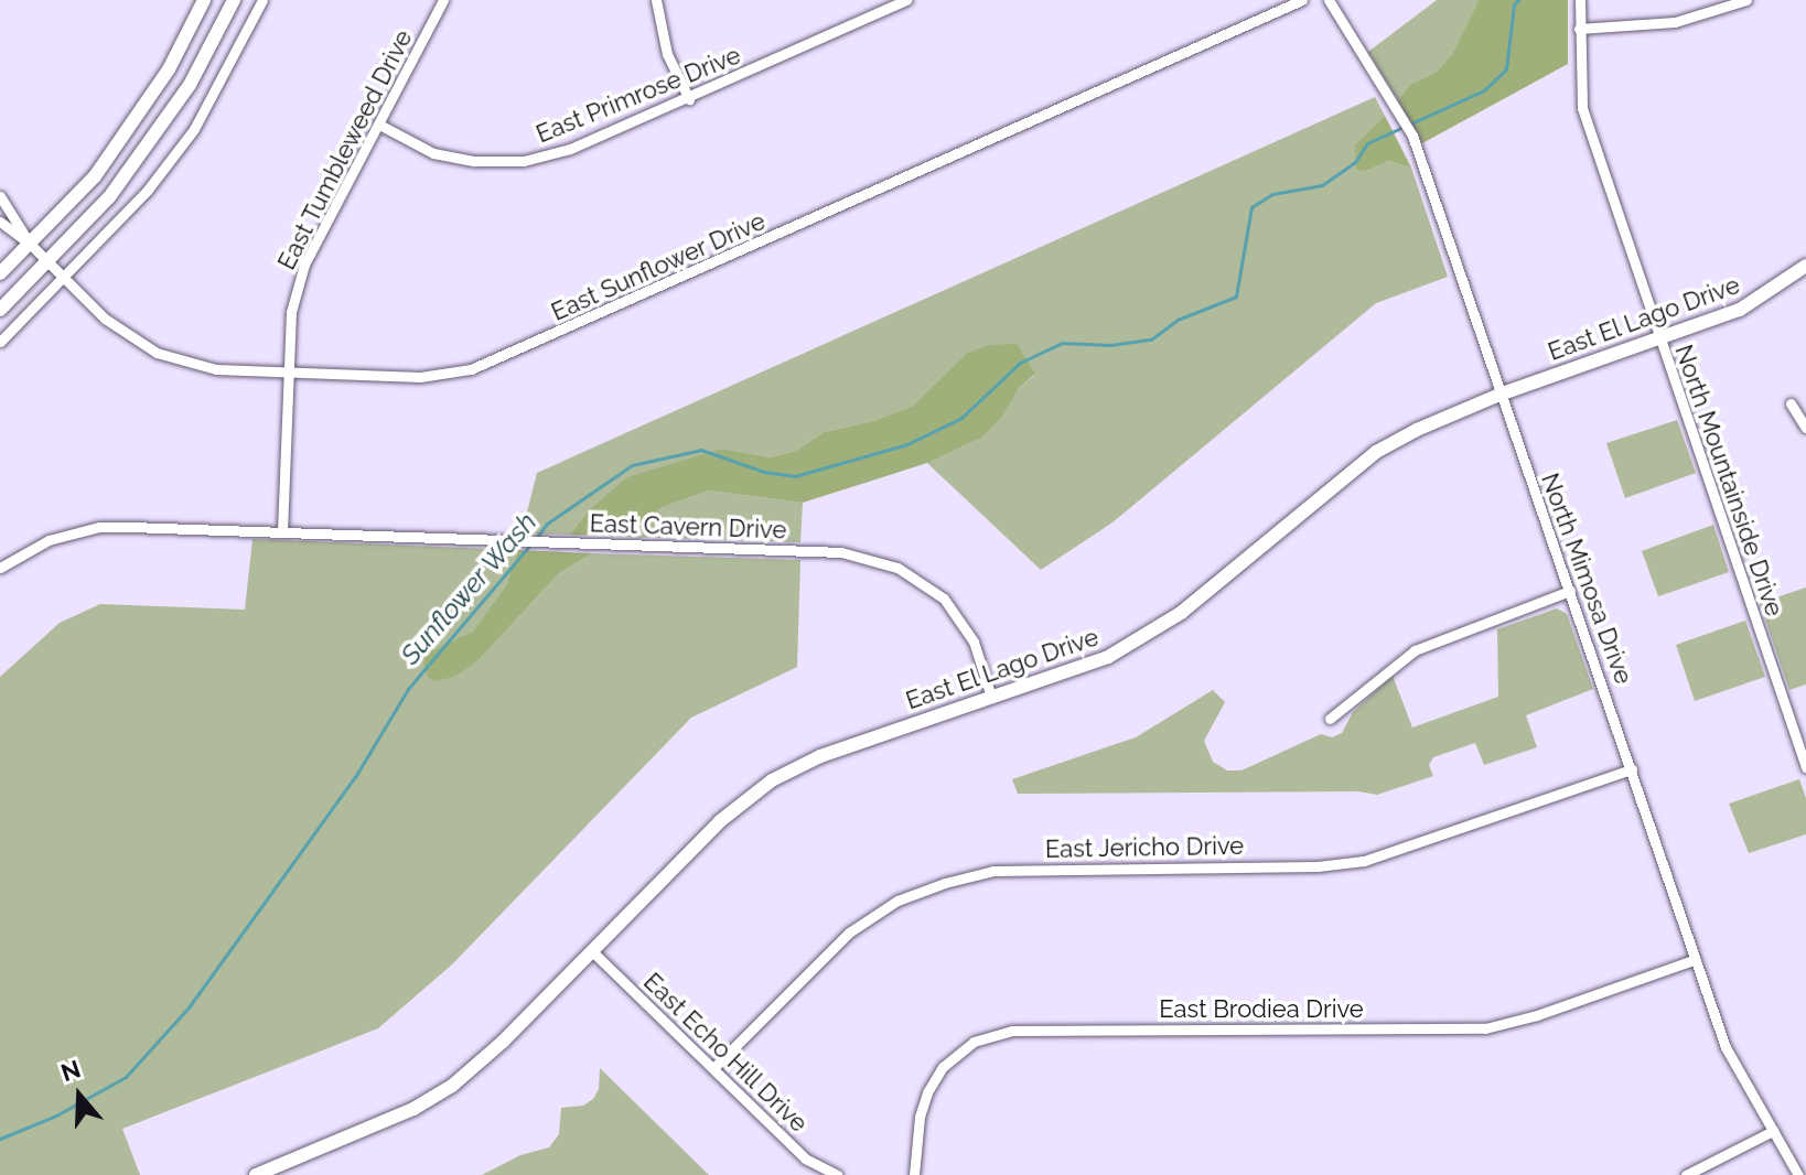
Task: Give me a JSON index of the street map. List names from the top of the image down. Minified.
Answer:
{"streets":{"street":["East Primrose Drive","East Tumbleweed Drive","East Sunflower Drive","East El Lago Drive","North Mountainside Drive","East Cavern Drive","North Mimosa Drive","East Jericho Drive","East Brodiea Drive","East Echo Hill Drive"]},"crossings":[["East Primrose Drive","East Tumbleweed Drive"],["East Tumbleweed Drive","East Sunflower Drive"],["East Tumbleweed Drive","East Cavern Drive"],["East El Lago Drive","North Mountainside Drive"],["East El Lago Drive","East Cavern Drive"],["East El Lago Drive","North Mimosa Drive"],["East El Lago Drive","East Echo Hill Drive"],["North Mimosa Drive","East Jericho Drive"],["North Mimosa Drive","East Brodiea Drive"],["East Jericho Drive","East Echo Hill Drive"]],"water":["Sunflower Wash"],"north":"top"}
